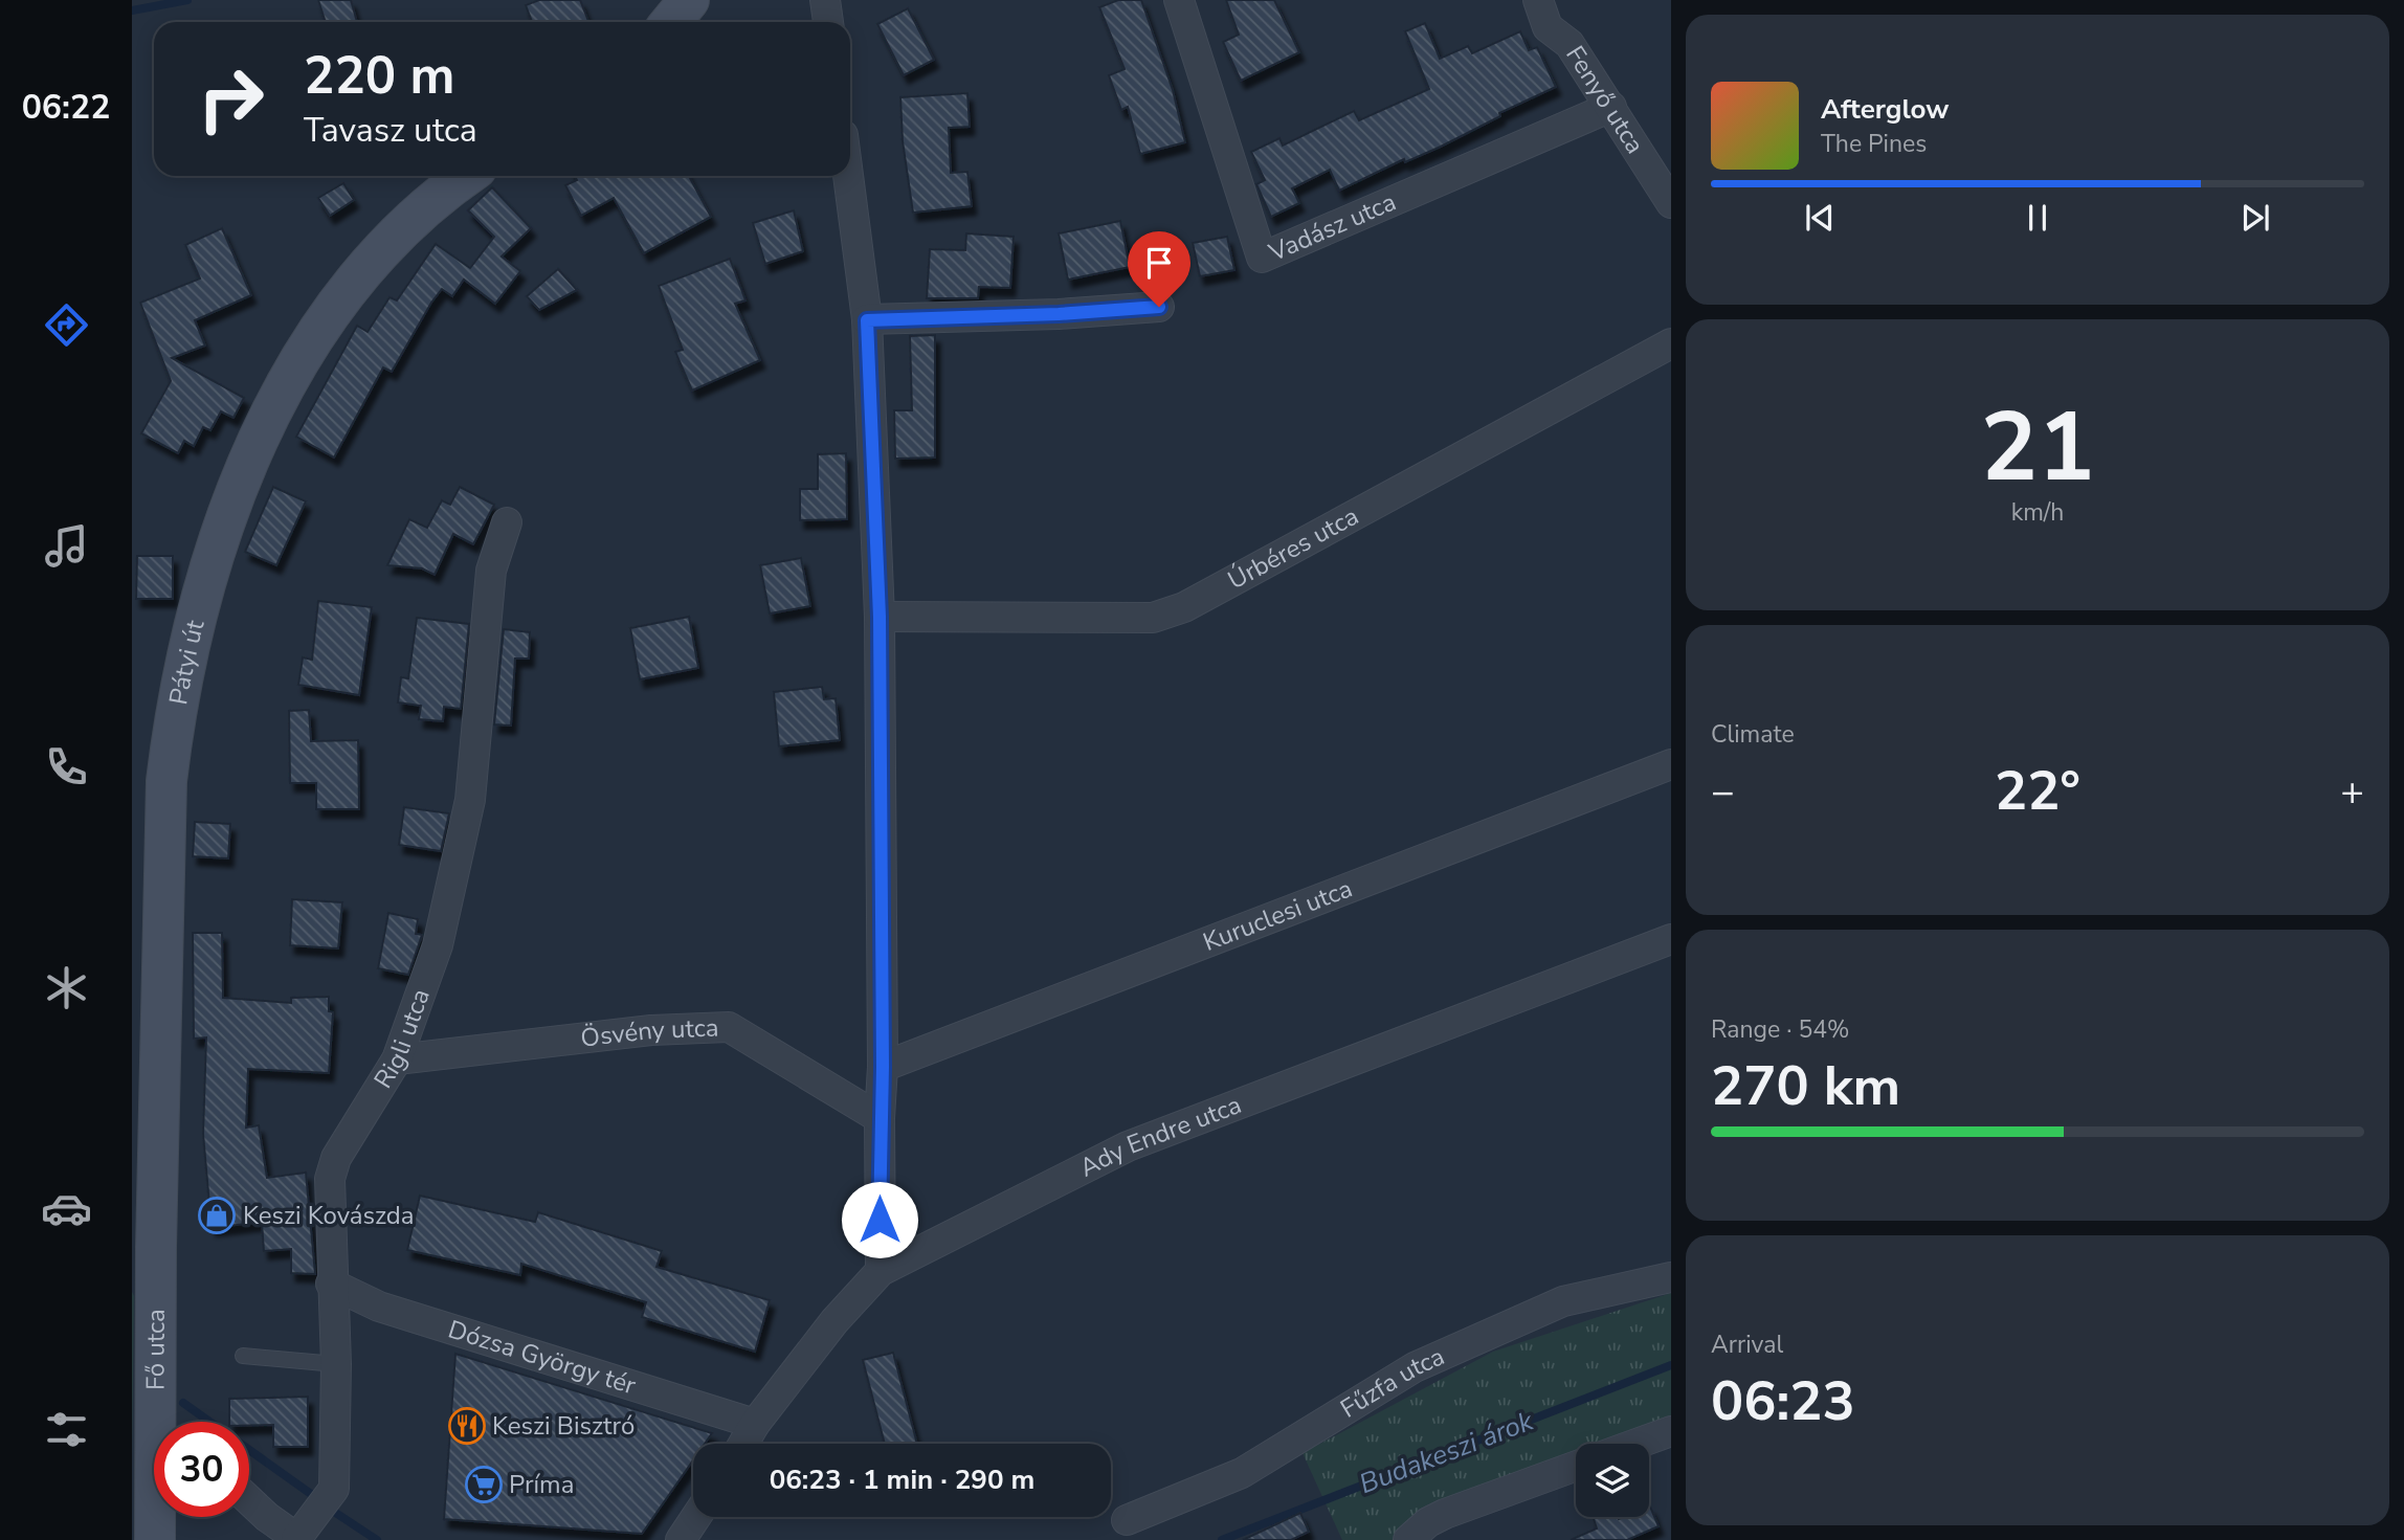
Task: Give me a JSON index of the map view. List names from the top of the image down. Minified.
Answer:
{"streets":{"main road":["Pátyi út","Fő utca"],"street":["Fenyő utca","Vadász utca","Úrbéres utca","Kuruclesi utca","Ösvény utca","Rigli utca","Ady Endre utca","Dózsa György tér","Fűzfa utca"]},"crossings":[["Fenyő utca","Vadász utca"],["Pátyi út","Fő utca"],["Ösvény utca","Rigli utca"],["Rigli utca","Dózsa György tér"],["Ady Endre utca","Dózsa György tér"]],"water":["Budakeszi árok"],"places":{"shop":["Keszi Kovászda"],"restaurant":["Keszi Bisztró"],"supermarket":["Príma"]},"page":{"tabs":"06:22","turn":["220 m","Tavasz utca"],"song":["Afterglow","The Pines"],"tile":[["21","km/h"],"Climate",["Range · 54%","270 km"],["Arrival","06:23"]],"heat":["−","22°","+"],"limit":"30","trip":"06:23 · 1 min · 290 m"}}
